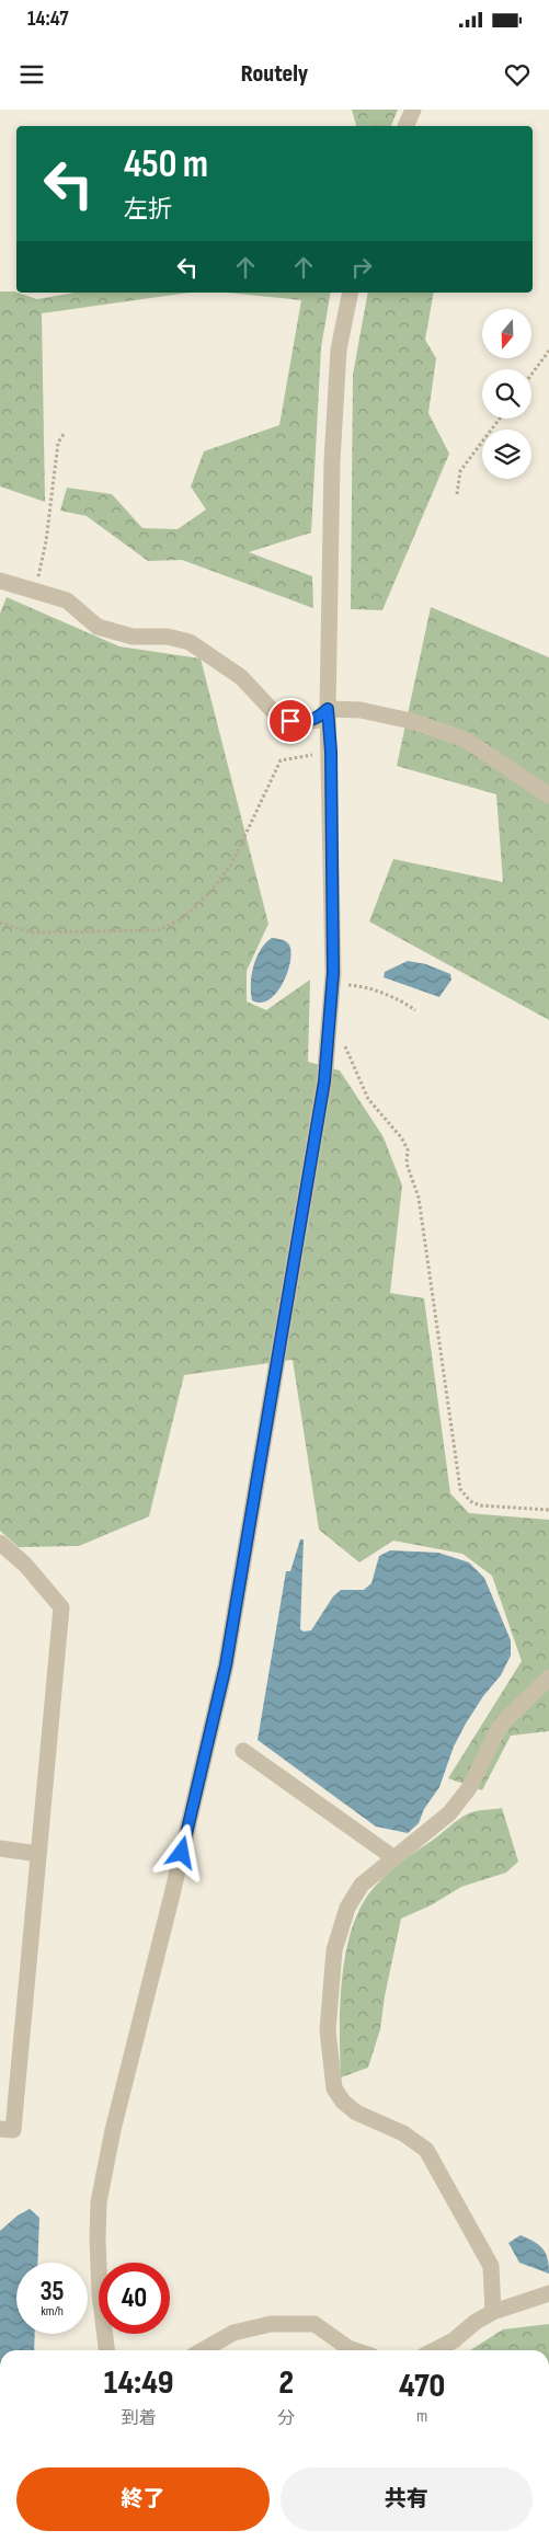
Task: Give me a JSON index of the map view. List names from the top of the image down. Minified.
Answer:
{"north":"bottom","page":{"status":"14:47","header":"Routely","turn":["450 m","左折"],"speed":"35 km/h","limit":"40","eta":["14:49","到着","2","分","470","m"],"buttons":["終了","共有"]}}
